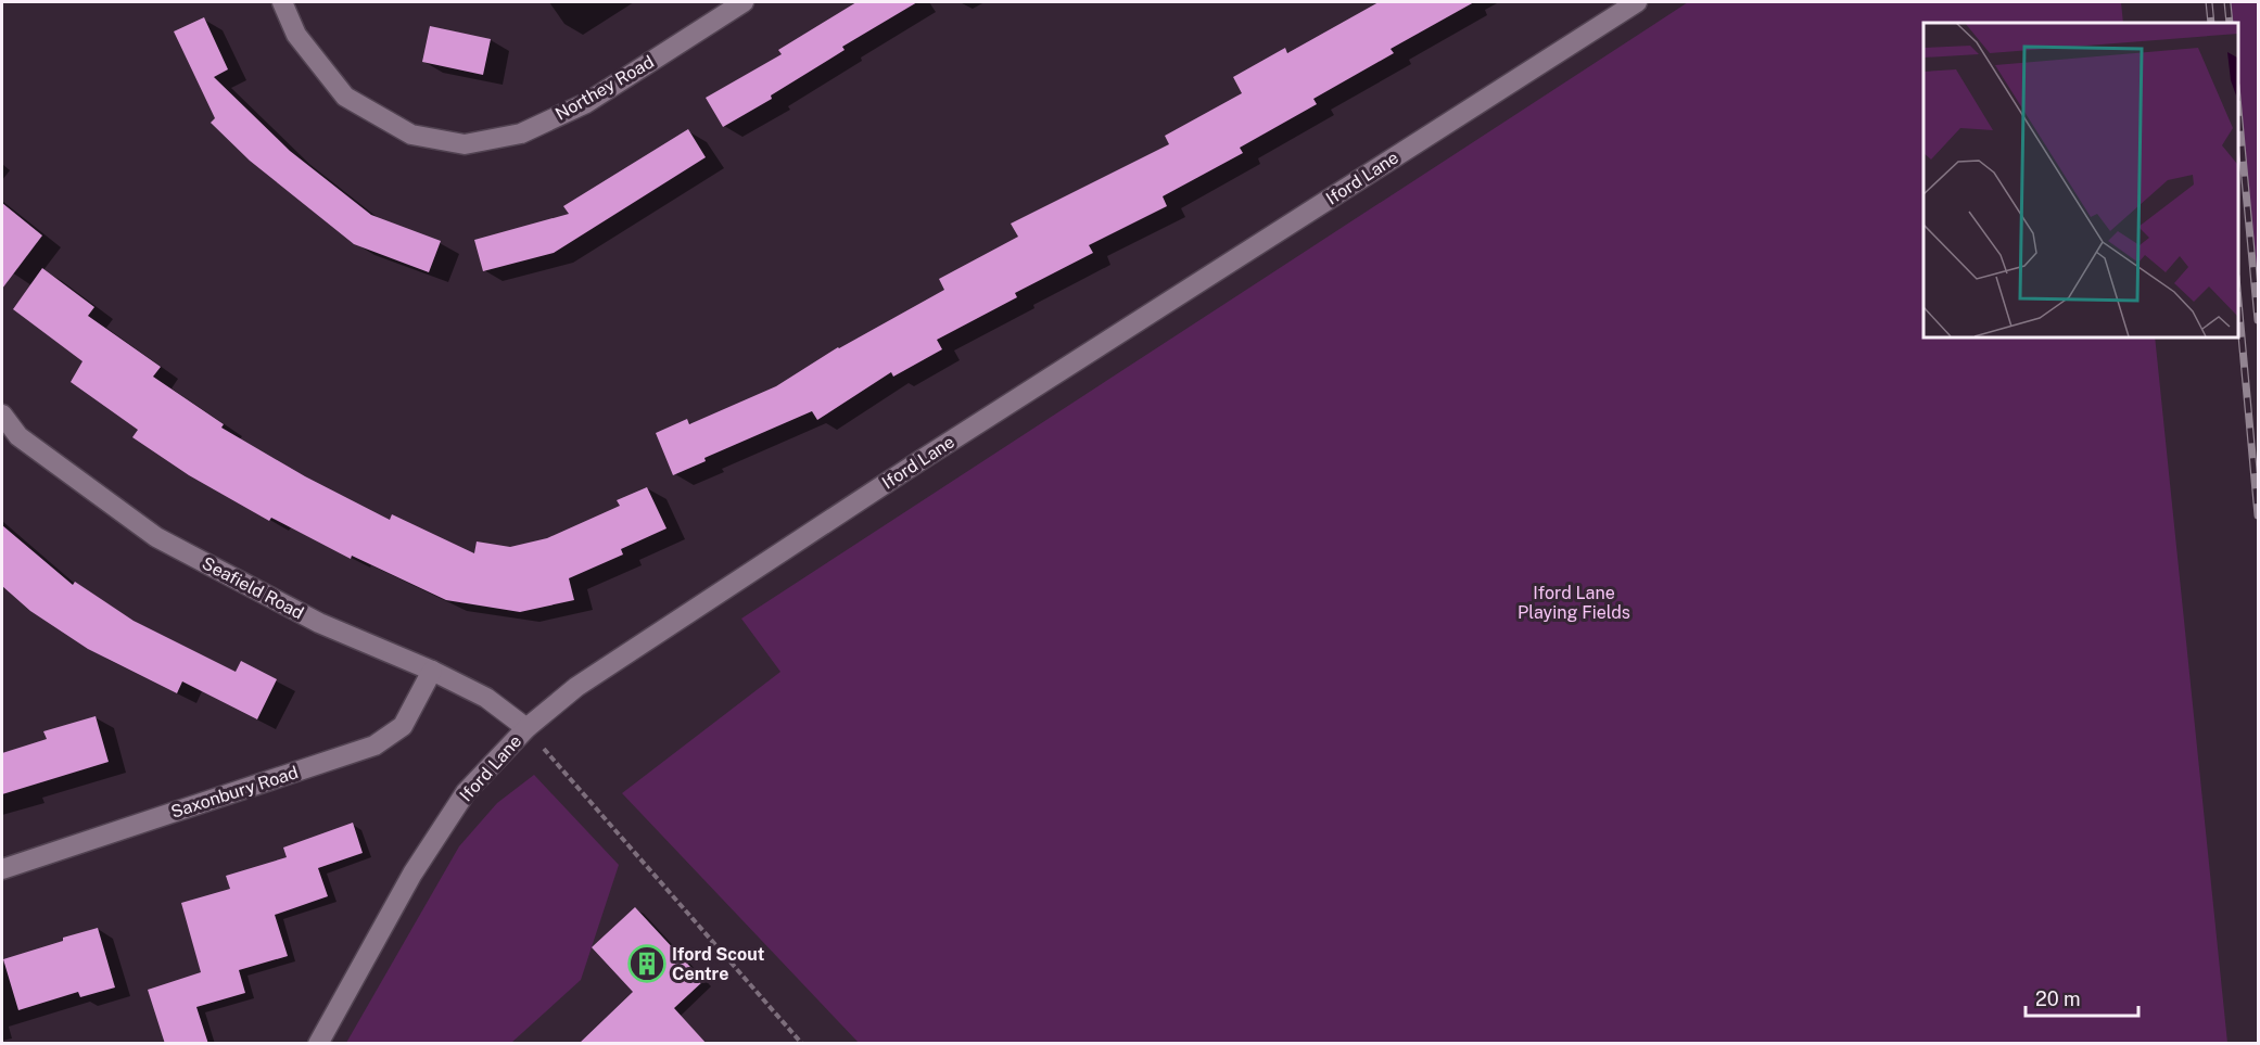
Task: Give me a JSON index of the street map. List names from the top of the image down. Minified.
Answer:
{"streets":{"street":["Northey Road","Iford Lane","Seafield Road","Saxonbury Road"]},"crossings":[["Iford Lane","Seafield Road"],["Seafield Road","Saxonbury Road"]],"parks":["Iford Lane Playing Fields"],"places":{"building":["Iford Scout Centre"]},"scale_bar":"20 m"}
